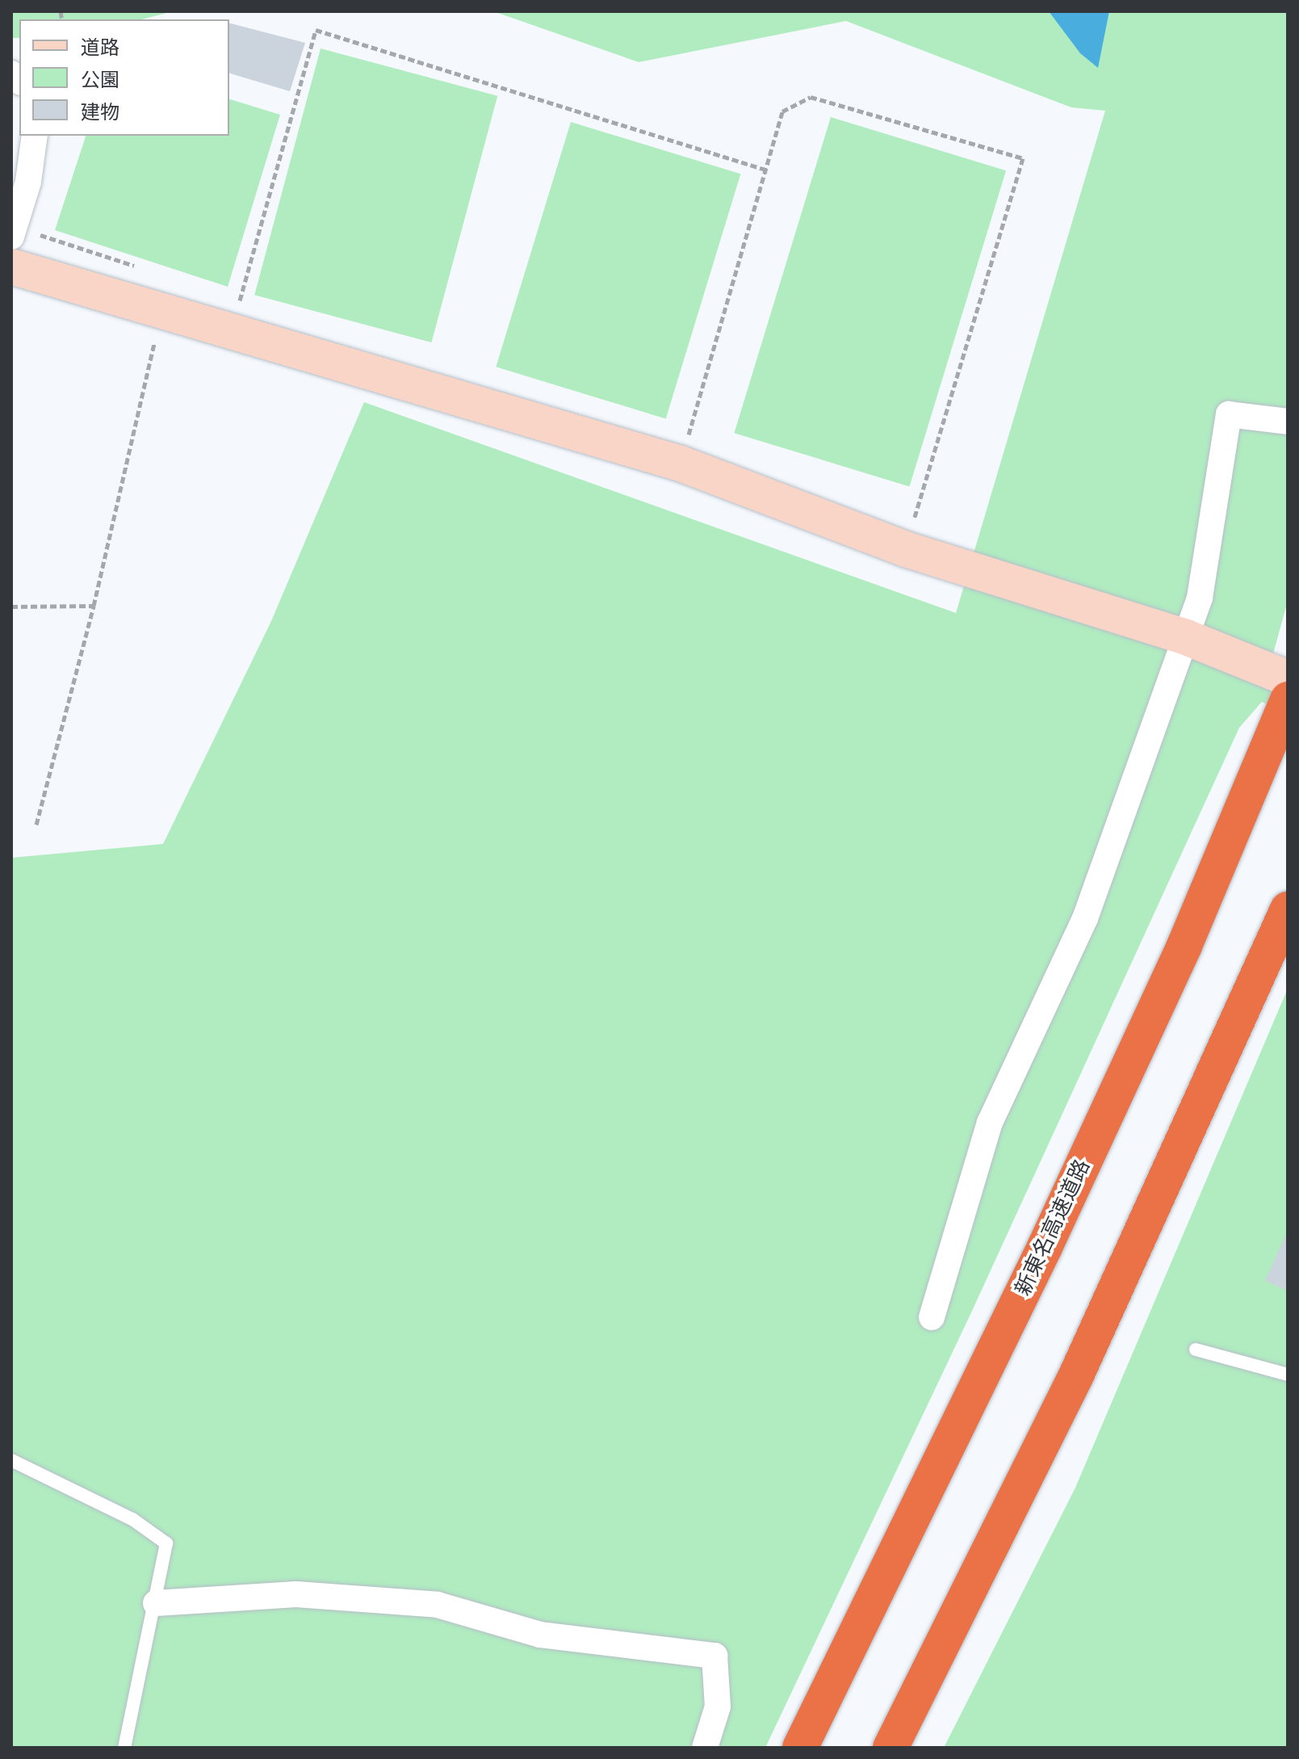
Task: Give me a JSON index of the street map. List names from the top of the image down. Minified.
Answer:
{"streets":{"highway":["新東名高速道路"]},"legend":["道路","公園","建物"]}
